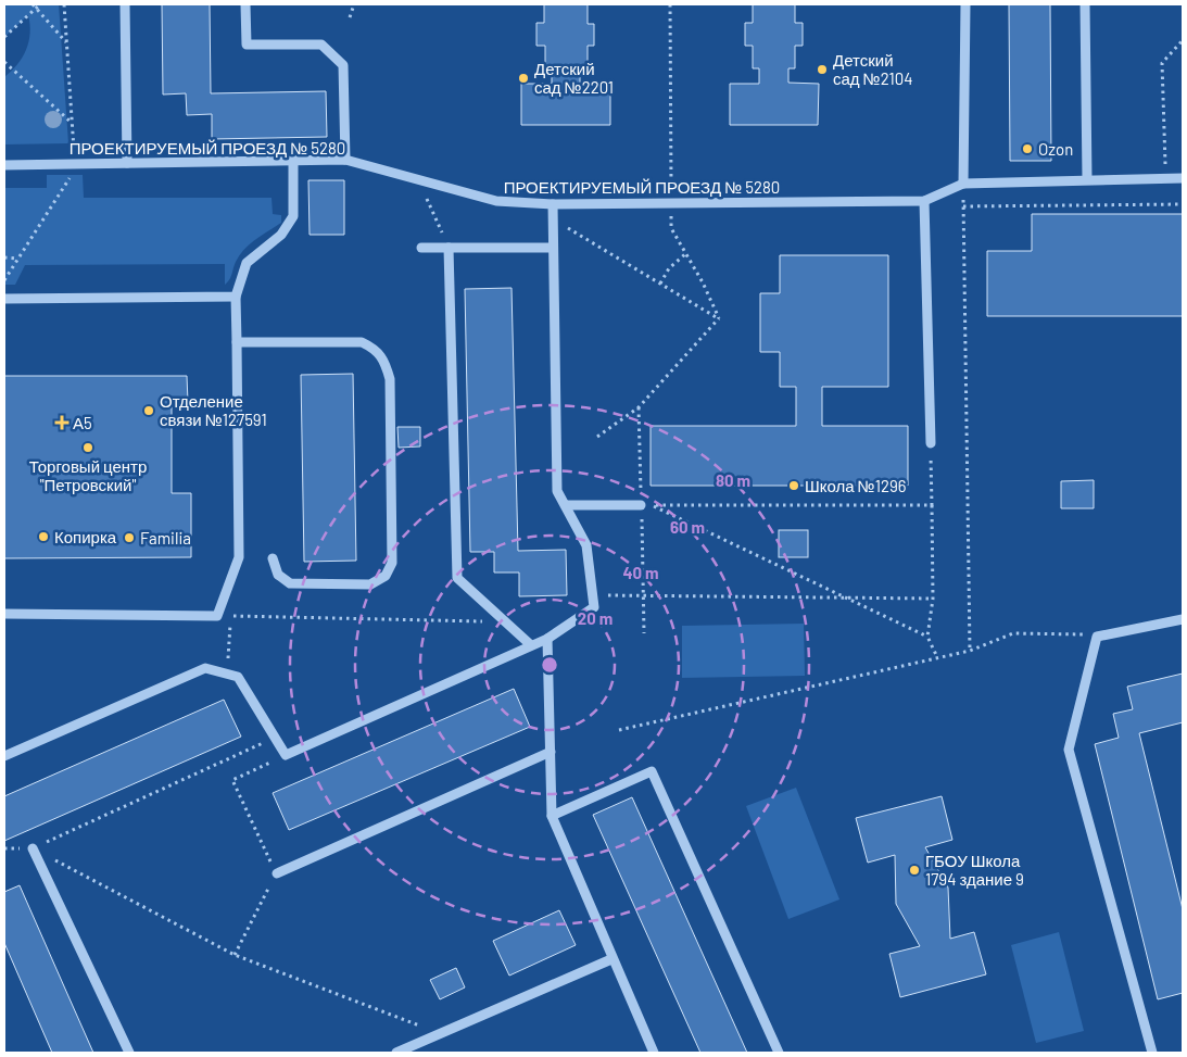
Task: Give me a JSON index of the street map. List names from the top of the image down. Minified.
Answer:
{"streets":{"street":["ПРОЕКТИРУЕМЫЙ ПРОЕЗД № 5280"]},"places":{"other":["Детский сад №2104","Детский сад №2201","Ozon","Отделение связи №127591","Торговый центр \"Петровский\"","Школа №1296","Копирка","Familia","ГБОУ Школа 1794 здание 9"],"health":["А5"]},"rings":["80 m","60 m","40 m","20 m"]}
